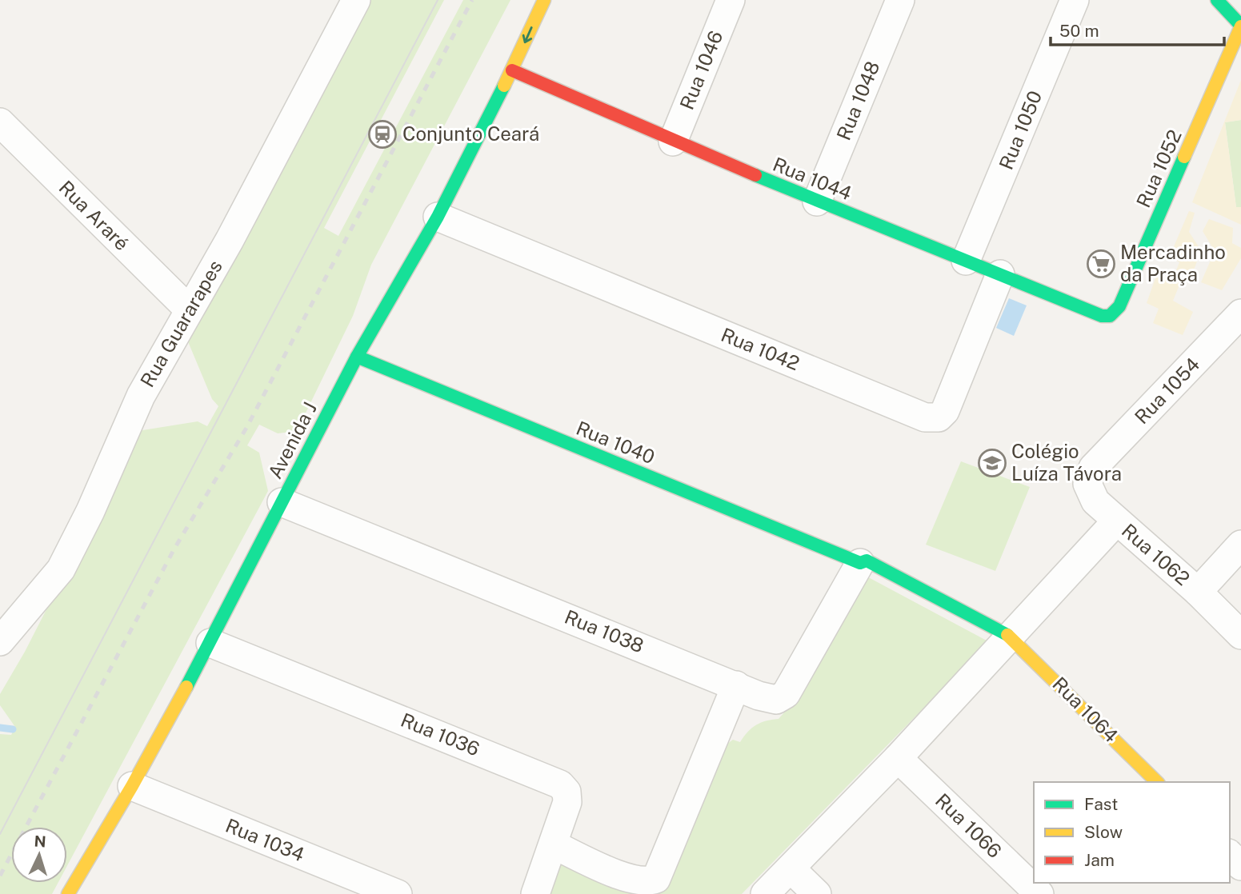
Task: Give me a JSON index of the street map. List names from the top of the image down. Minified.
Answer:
{"streets":{"street":["Rua 1046","Rua 1048","Rua 1050","Rua 1052","Rua 1044","Rua Araré","Rua Guararapes","Rua 1042","Rua 1054","Avenida J","Rua 1040","Rua 1062","Rua 1038","Rua 1064","Rua 1036","Rua 1066","Rua 1034"]},"crossings":[["Rua 1046","Rua 1044"],["Rua 1048","Rua 1044"],["Rua 1050","Rua 1044"],["Rua 1052","Rua 1044"],["Rua 1044","Rua 1042"],["Rua 1044","Avenida J"],["Rua Araré","Rua Guararapes"],["Rua 1042","Avenida J"],["Rua 1054","Rua 1062"],["Avenida J","Rua 1040"],["Avenida J","Rua 1038"],["Avenida J","Rua 1036"],["Avenida J","Rua 1034"],["Rua 1040","Rua 1038"],["Rua 1040","Rua 1064"]],"places":{"station":["Conjunto Ceará"],"supermarket":["Mercadinho da Praça"],"school or university":["Colégio Luíza Távora"]},"legend":["Fast","Slow","Jam"],"scale_bar":"50 m","north":"top"}
